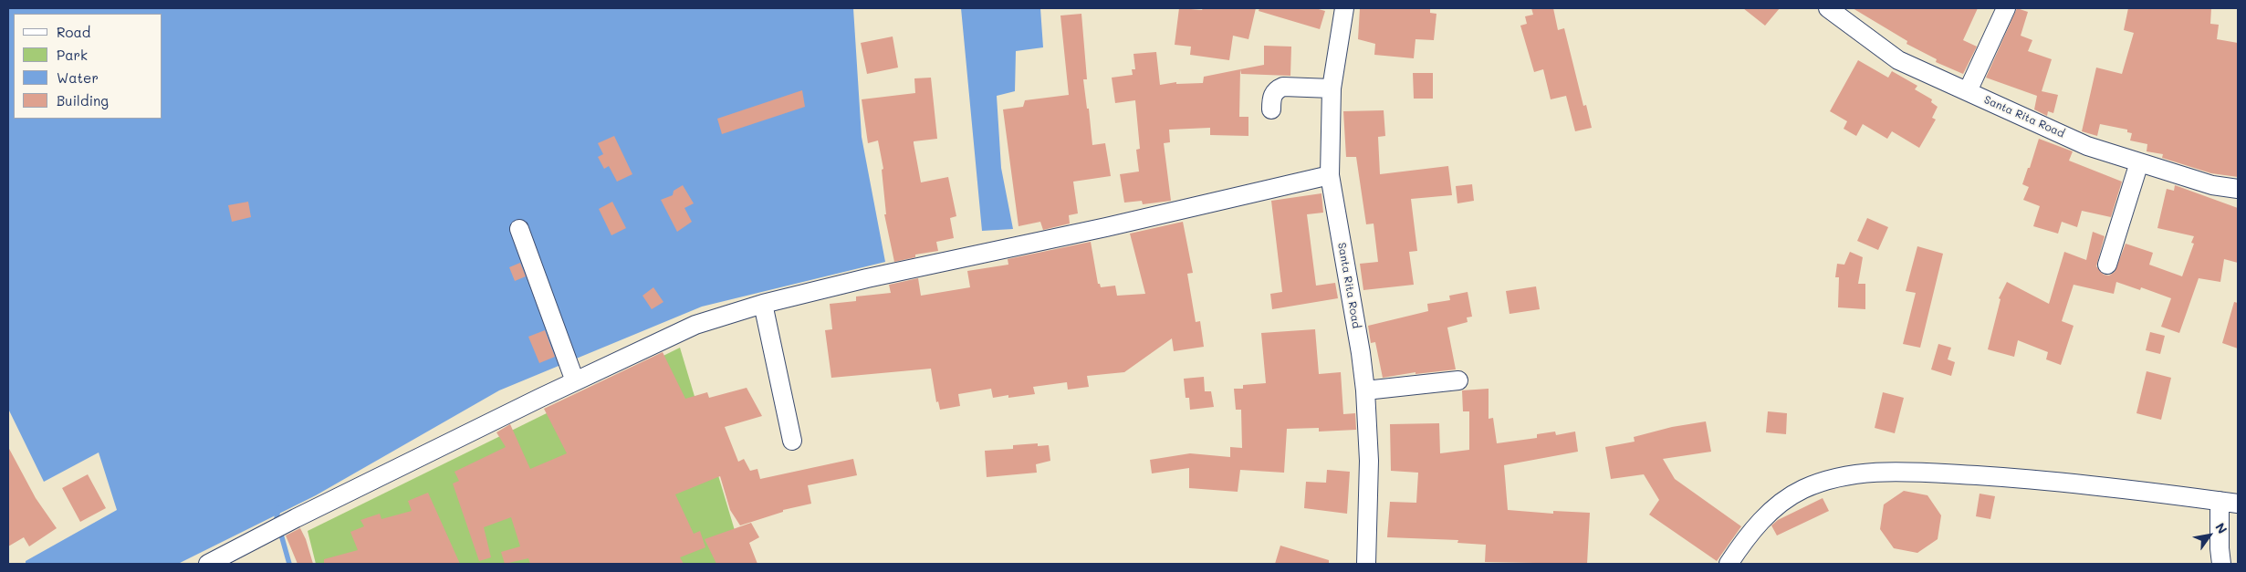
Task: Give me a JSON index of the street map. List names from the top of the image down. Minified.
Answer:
{"streets":{"street":["Santa Rita Road"]},"legend":["Road","Park","Water","Building"],"north":"top right"}
